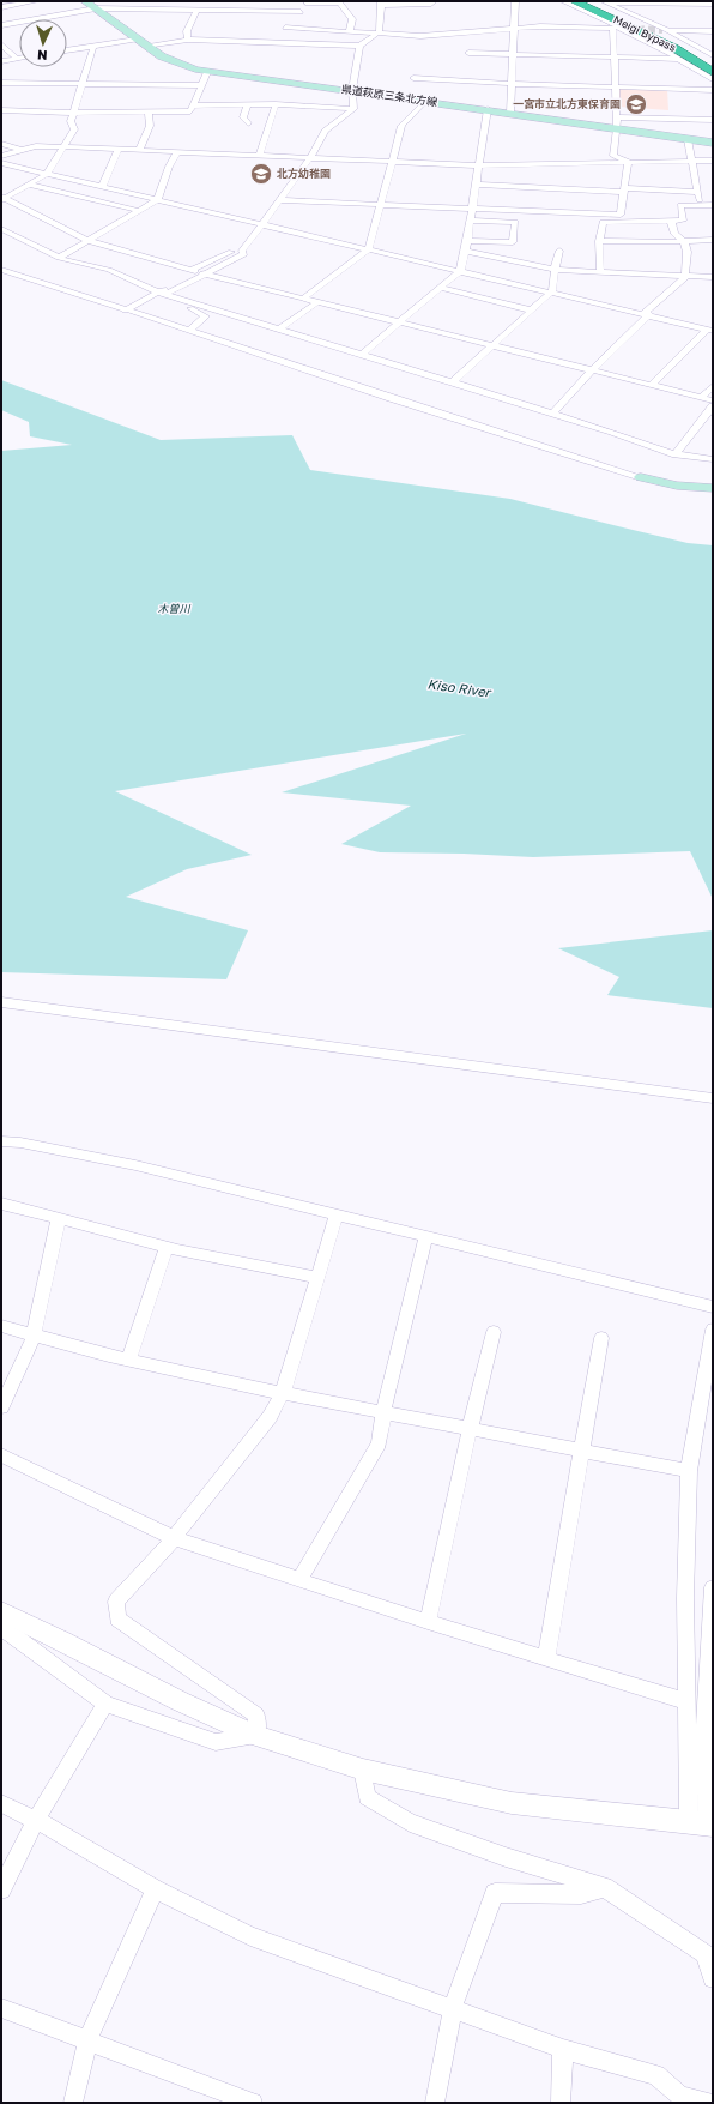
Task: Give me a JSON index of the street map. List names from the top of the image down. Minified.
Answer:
{"streets":{"highway":["Meigi Bypass"],"main road":["県道萩原三条北方線"]},"water":["木曽川","Kiso River"],"places":{"school or university":["一宮市立北方東保育園","北方幼稚園"]},"north":"bottom"}
